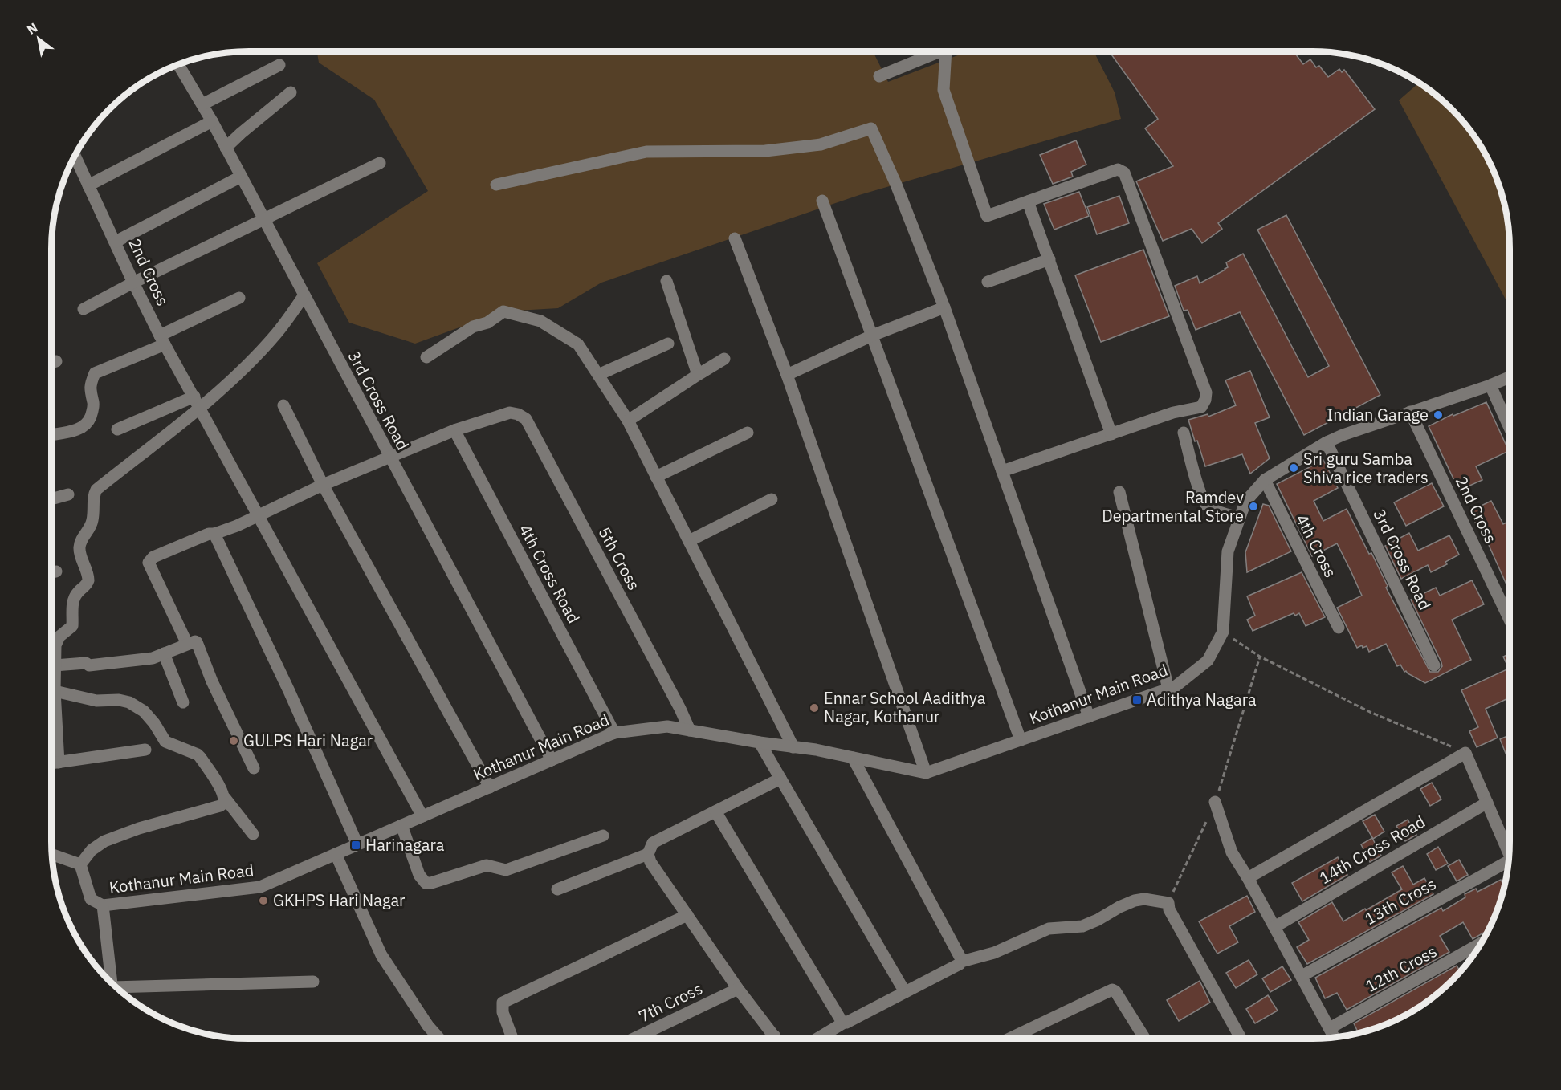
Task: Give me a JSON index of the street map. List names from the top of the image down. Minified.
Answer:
{"streets":{"street":["2nd Cross","3rd Cross Road","4th Cross","5th Cross","4th Cross Road","Kothanur Main Road","14th Cross Road","13th Cross","12th Cross","7th Cross"]},"crossings":[["2nd Cross","Kothanur Main Road"],["3rd Cross Road","Kothanur Main Road"],["4th Cross","Kothanur Main Road"],["5th Cross","4th Cross Road"],["5th Cross","Kothanur Main Road"],["4th Cross Road","Kothanur Main Road"]],"places":{"other":["Indian Garage","Sri guru Samba Shiva rice traders","Ramdev Departmental Store","Ennar School Aadithya Nagar, Kothanur","GULPS Hari Nagar","GKHPS Hari Nagar"],"transit":["Adithya Nagara","Harinagara"]},"north":"top left"}
